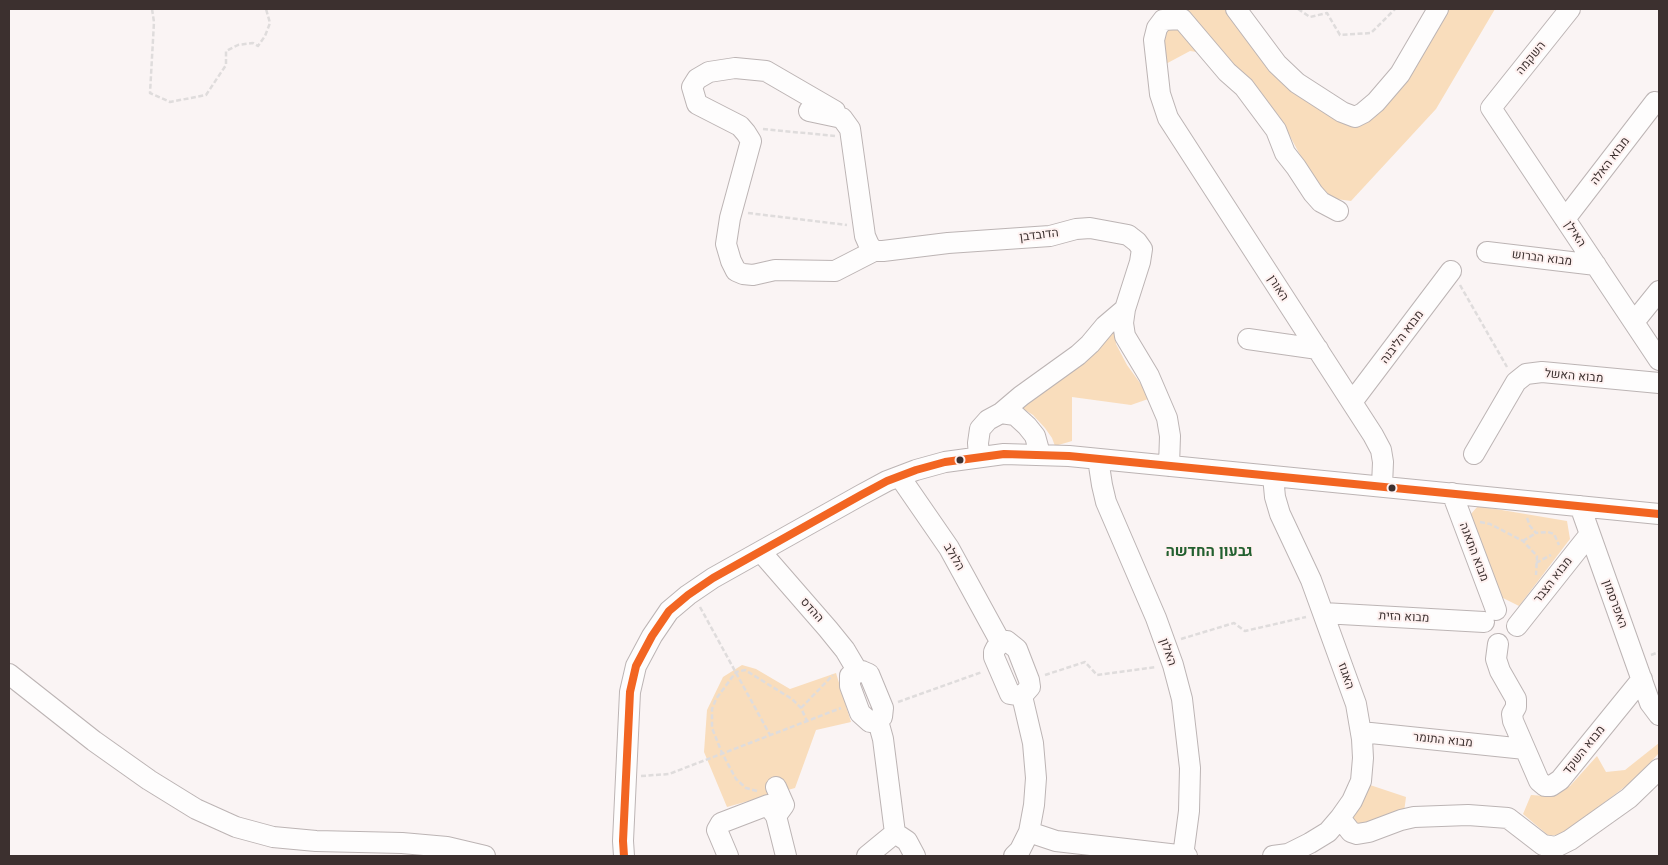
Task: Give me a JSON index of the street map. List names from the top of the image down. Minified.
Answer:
{"streets":{"street":["השקמה","מבוא האלה","האילן","הדובדבן","מבוא הברוש","האורן","מבוא הליבנה","מבוא האשל","מבוא התאנה","הלולב","מבוא הצבר","האפרסמון","ההדס","מבוא הזית","האלון","האגוז","מבוא התומר","מבוא השקד"]},"crossings":[["השקמה","האילן"],["מבוא האלה","האילן"],["האילן","מבוא הברוש"],["האורן","מבוא הליבנה"],["מבוא התאנה","מבוא הצבר"],["מבוא התאנה","מבוא הזית"],["מבוא התאנה","מבוא השקד"],["מבוא הצבר","האפרסמון"],["מבוא הצבר","מבוא הזית"],["מבוא הצבר","מבוא השקד"],["האפרסמון","מבוא השקד"],["מבוא הזית","האגוז"],["מבוא הזית","מבוא השקד"],["האגוז","מבוא התומר"],["מבוא התומר","מבוא השקד"]],"districts":["גבעון החדשה"]}
